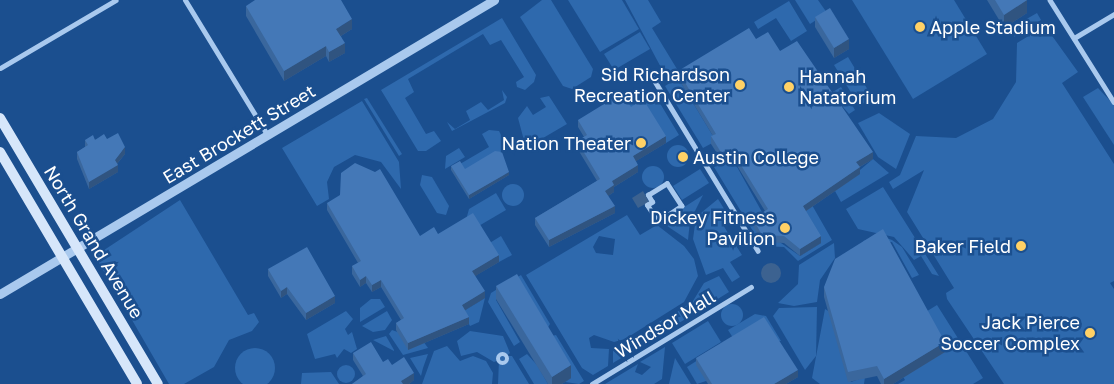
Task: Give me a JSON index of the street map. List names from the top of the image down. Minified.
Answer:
{"streets":{"main road":["North Grand Avenue"],"street":["East Brockett Street","Windsor Mall"]},"crossings":[["East Brockett Street","North Grand Avenue"]],"places":["Apple Stadium","Sid Richardson Recreation Center","Hannah Natatorium","Nation Theater","Austin College","Dickey Fitness Pavilion","Baker Field","Jack Pierce Soccer Complex"]}
